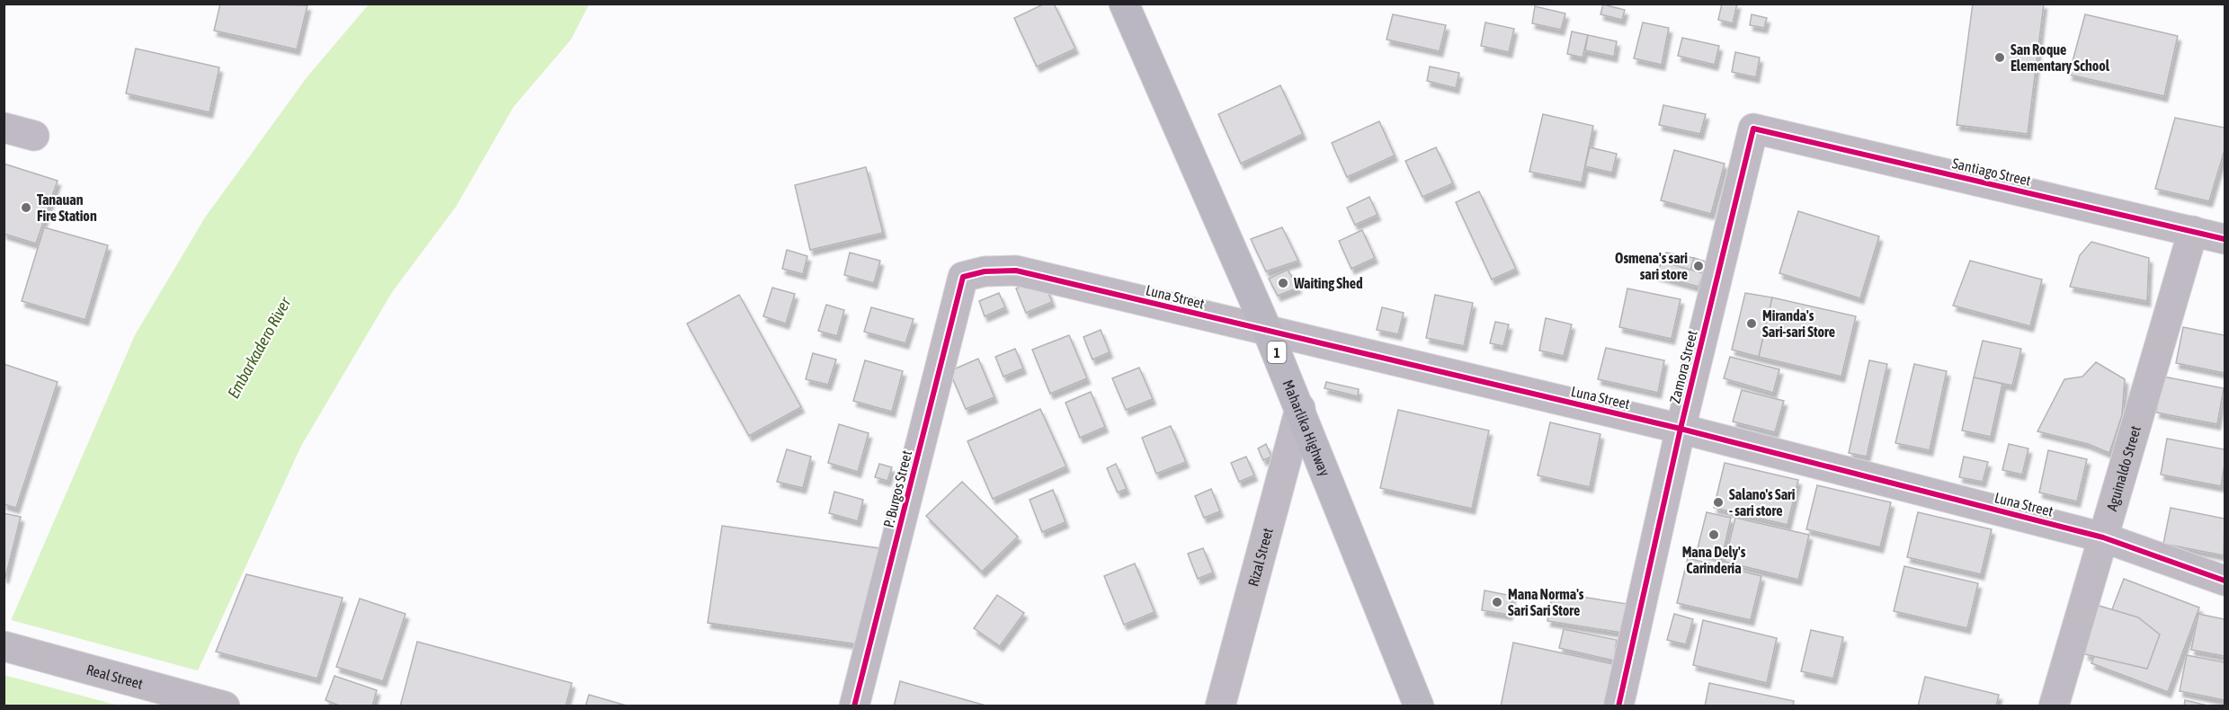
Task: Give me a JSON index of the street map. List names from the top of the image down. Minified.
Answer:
{"streets":{"highway":["1","Maharlika Highway"],"main road":["Real Street"],"street":["Santiago Street","Luna Street","Zamora Street","Aguinaldo Street","P. Burgos Street","Rizal Street"]},"crossings":[["Santiago Street","Zamora Street"],["Santiago Street","Aguinaldo Street"],["Luna Street","Zamora Street"],["Luna Street","Maharlika Highway"],["Luna Street","Aguinaldo Street"],["Luna Street","P. Burgos Street"],["Maharlika Highway","Rizal Street"]],"water":["Embarkadero River"],"places":["San Roque Elementary School","Tanauan Fire Station","Osmena's sari sari store","Waiting Shed","Miranda's Sari-sari Store","Salano's Sari - sari store","Mana Dely's Carinderia","Mana Norma's Sari Sari Store"]}
